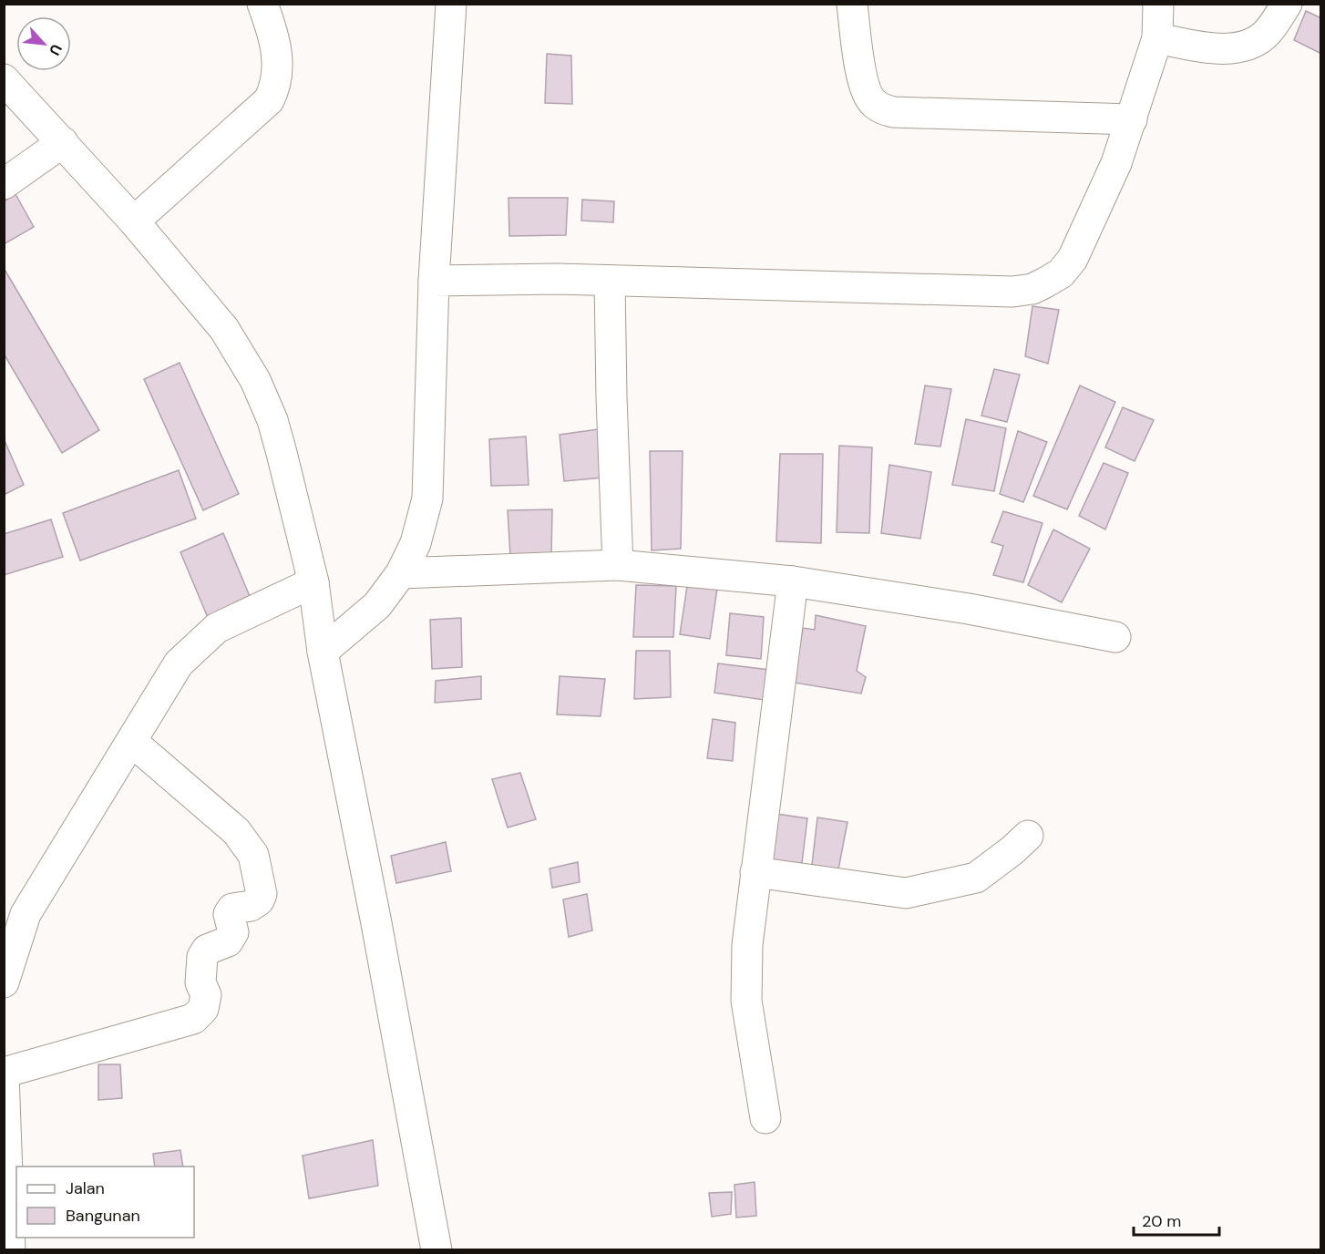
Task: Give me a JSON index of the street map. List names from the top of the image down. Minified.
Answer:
{"legend":["Jalan","Bangunan"],"scale_bar":"20 m","north":"bottom right"}
